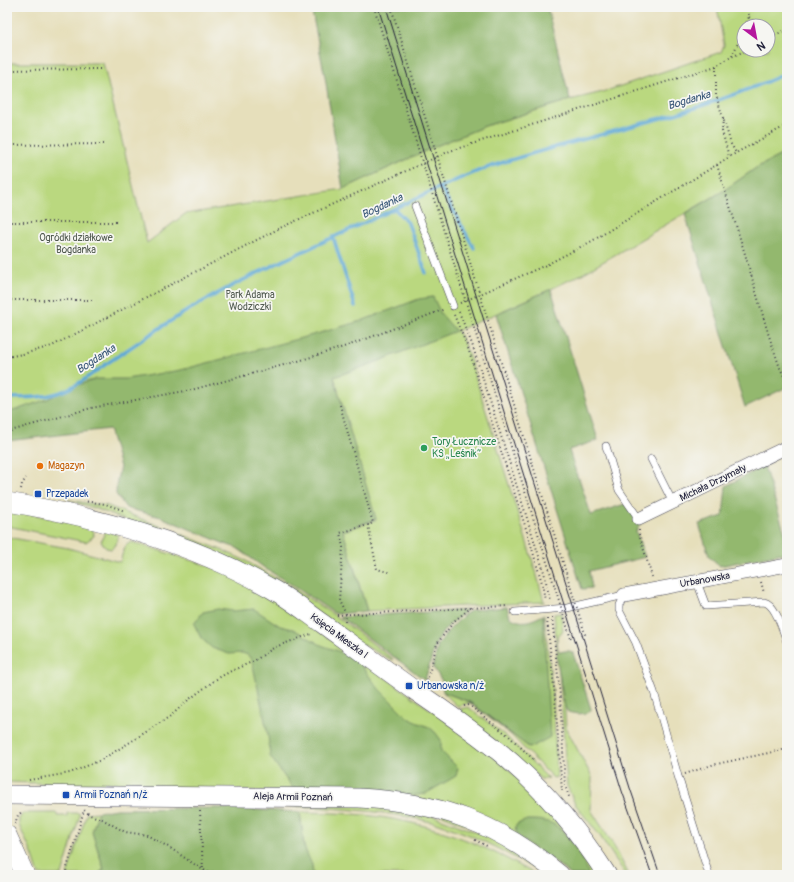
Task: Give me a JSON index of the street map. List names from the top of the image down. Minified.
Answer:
{"streets":{"street":["Michała Drzymały","Urbanowska","Księcia Mieszka I","Aleja Armii Poznań"]},"water":["Bogdanka"],"parks":["Ogródki działkowe Bogdanka","Park Adama Wodziczki"],"places":{"other":["Tory Łucznicze KS „Leśnik”","Magazyn"],"transit":["Przepadek","Urbanowska n/ż","Armii Poznań n/ż"]},"north":"bottom right"}
